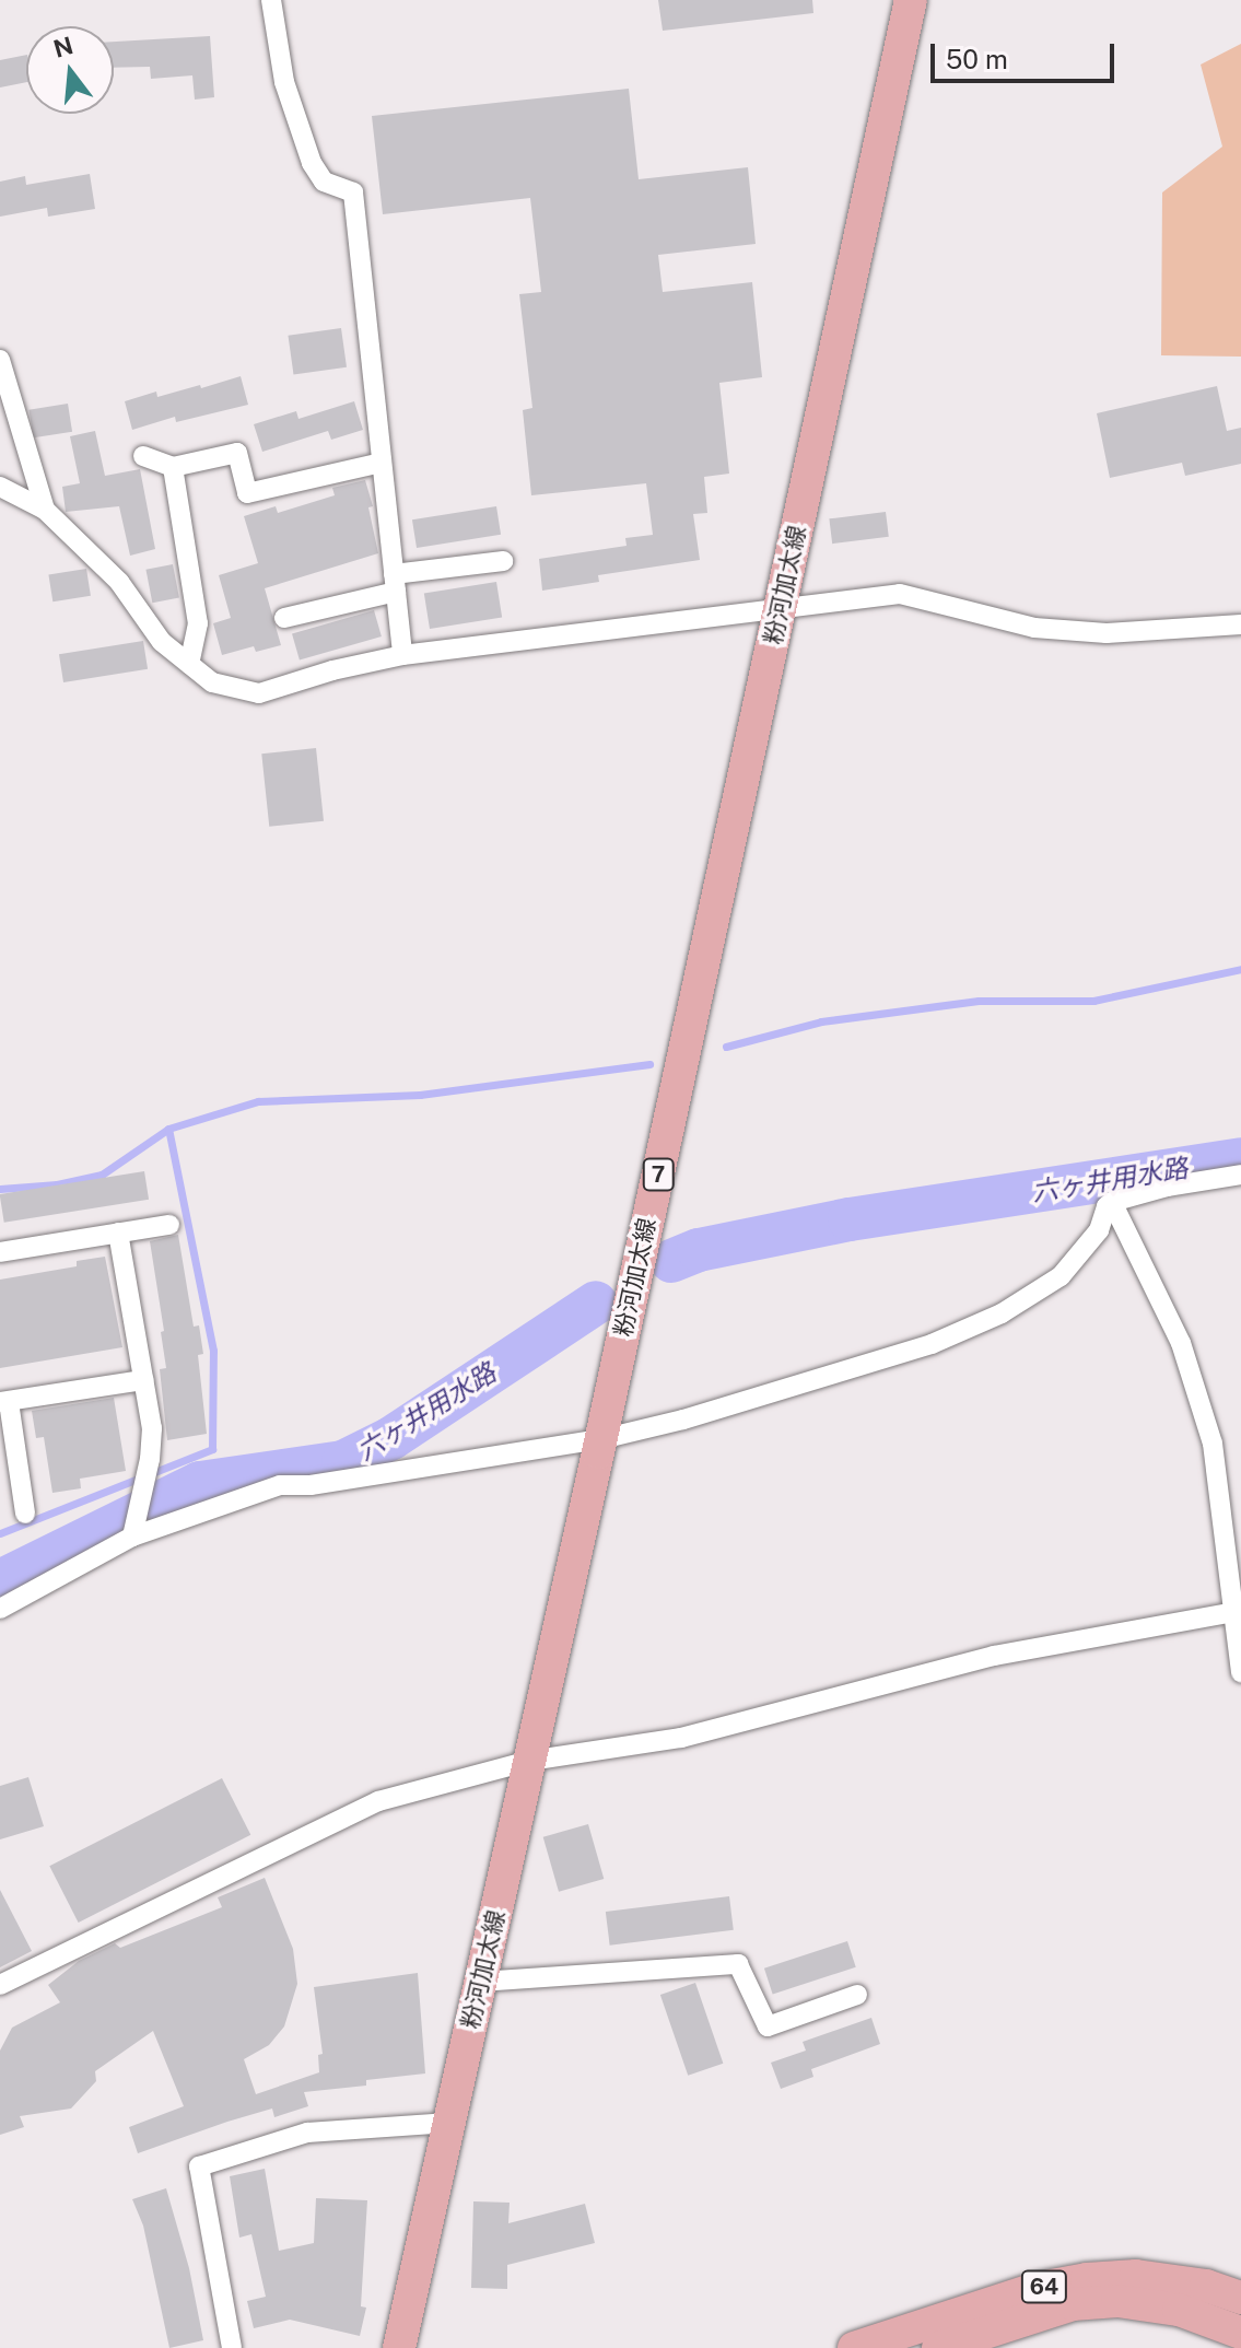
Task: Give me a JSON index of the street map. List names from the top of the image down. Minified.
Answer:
{"streets":{"main road":["粉河加太線","7","64"]},"water":["六ヶ井用水路"],"scale_bar":"50 m","north":"top"}
